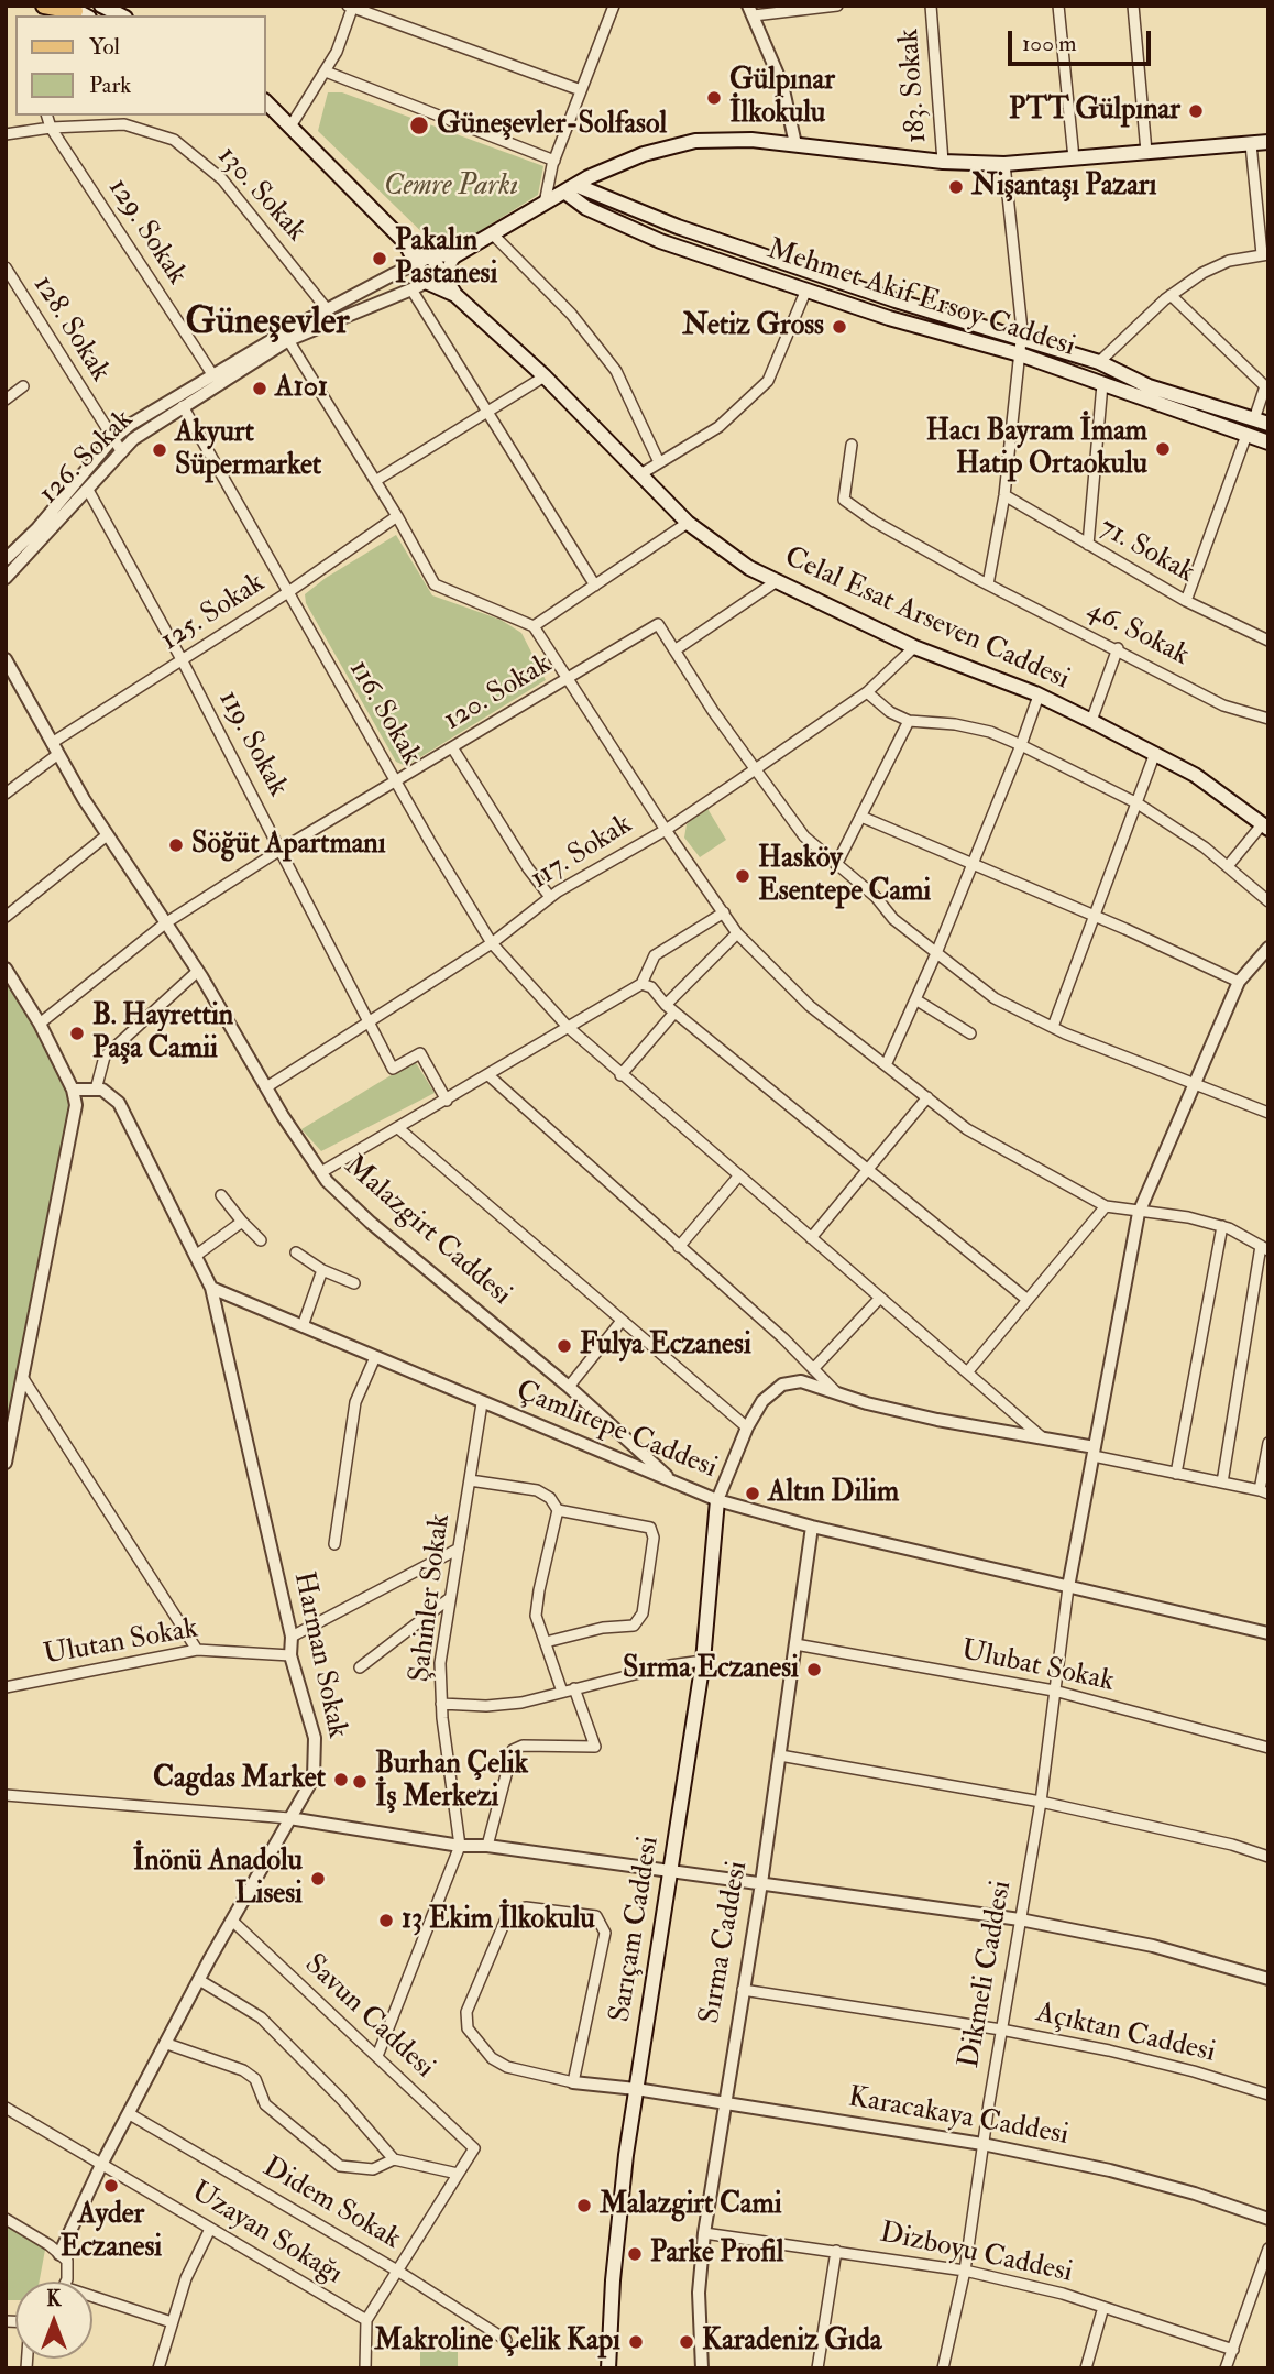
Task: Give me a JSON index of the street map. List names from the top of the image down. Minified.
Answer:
{"streets":{"main road":["Mehmet Akif Ersoy Caddesi","Celal Esat Arseven Caddesi","Sarıçam Caddesi"],"street":["183. Sokak","130. Sokak","129. Sokak","128. Sokak","126. Sokak","71. Sokak","125. Sokak","46. Sokak","120. Sokak","116. Sokak","119. Sokak","117. Sokak","Malazgirt Caddesi","Çamlıtepe Caddesi","Şahinler Sokak","Ulutan Sokak","Harman Sokak","Ulubat Sokak","Sırma Caddesi","Dikmeli Caddesi","Savun Caddesi","Açıktan Caddesi","Karacakaya Caddesi","Didem Sokak","Uzayan Sokağı","Dizboyu Caddesi"]},"crossings":[["130. Sokak","129. Sokak"],["130. Sokak","126. Sokak"],["129. Sokak","126. Sokak"],["128. Sokak","126. Sokak"],["126. Sokak","116. Sokak"],["126. Sokak","119. Sokak"],["125. Sokak","116. Sokak"],["125. Sokak","119. Sokak"],["125. Sokak","Malazgirt Caddesi"],["Celal Esat Arseven Caddesi","117. Sokak"],["120. Sokak","116. Sokak"],["120. Sokak","119. Sokak"],["120. Sokak","Malazgirt Caddesi"],["116. Sokak","117. Sokak"],["119. Sokak","117. Sokak"],["117. Sokak","Malazgirt Caddesi"],["Malazgirt Caddesi","Çamlıtepe Caddesi"],["Çamlıtepe Caddesi","Şahinler Sokak"],["Çamlıtepe Caddesi","Harman Sokak"],["Çamlıtepe Caddesi","Sarıçam Caddesi"],["Çamlıtepe Caddesi","Sırma Caddesi"],["Çamlıtepe Caddesi","Dikmeli Caddesi"],["Ulutan Sokak","Harman Sokak"],["Harman Sokak","Savun Caddesi"],["Harman Sokak","Didem Sokak"],["Harman Sokak","Uzayan Sokağı"],["Ulubat Sokak","Sırma Caddesi"],["Ulubat Sokak","Dikmeli Caddesi"],["Sarıçam Caddesi","Karacakaya Caddesi"],["Sırma Caddesi","Açıktan Caddesi"],["Sırma Caddesi","Karacakaya Caddesi"],["Sırma Caddesi","Dizboyu Caddesi"],["Dikmeli Caddesi","Açıktan Caddesi"],["Dikmeli Caddesi","Karacakaya Caddesi"],["Dikmeli Caddesi","Dizboyu Caddesi"]],"districts":["Güneşevler"],"parks":["Cemre Parkı"],"places":["Gülpınar İlkokulu","PTT Gülpınar","Güneşevler-Solfasol","Nişantaşı Pazarı","Pakalın Pastanesi","Netiz Gross","A101","Hacı Bayram İmam Hatip Ortaokulu","Akyurt Süpermarket","Söğüt Apartmanı","Hasköy Esentepe Cami","B. Hayrettin Paşa Camii","Fulya Eczanesi","Altın Dilim","Sırma Eczanesi","Cagdas Market","Burhan Çelik İş Merkezi","İnönü Anadolu Lisesi","13 Ekim İlkokulu","Ayder Eczanesi","Malazgirt Cami","Parke Profil","Makroline Çelik Kapı","Karadeniz Gıda"],"legend":["Yol","Park"],"scale_bar":"100 m","north":"top"}
